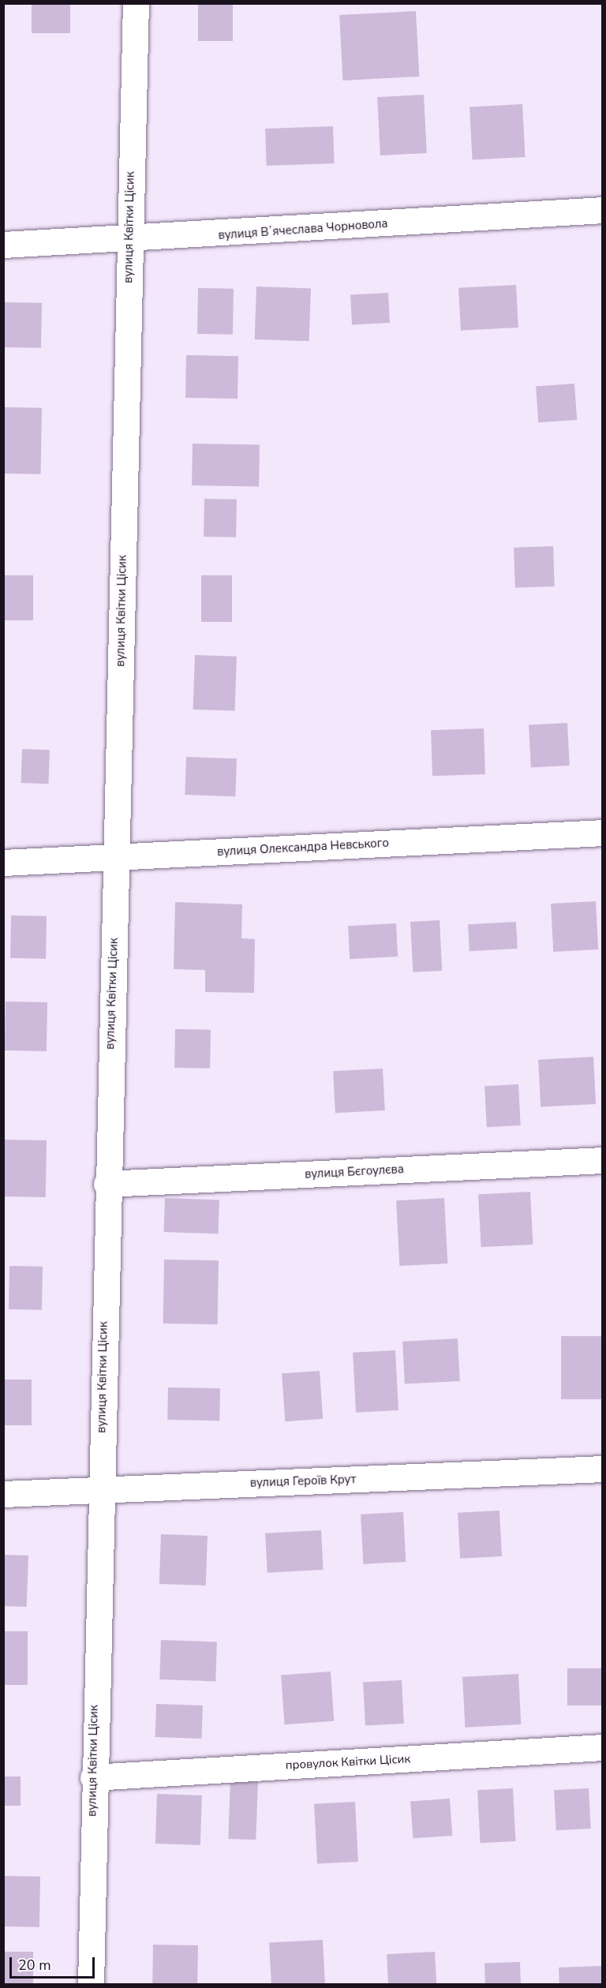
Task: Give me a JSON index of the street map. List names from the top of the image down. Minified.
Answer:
{"streets":{"street":["вулиця Квітки Цісик","вулиця Вʼячеслава Чорновола","вулиця Олександра Невського","вулиця Бєгоулєва","вулиця Героїв Крут","провулок Квітки Цісик"]},"crossings":[["вулиця Квітки Цісик","вулиця Вʼячеслава Чорновола"],["вулиця Квітки Цісик","вулиця Олександра Невського"],["вулиця Квітки Цісик","вулиця Бєгоулєва"],["вулиця Квітки Цісик","вулиця Героїв Крут"],["вулиця Квітки Цісик","провулок Квітки Цісик"]],"scale_bar":"20 m"}
